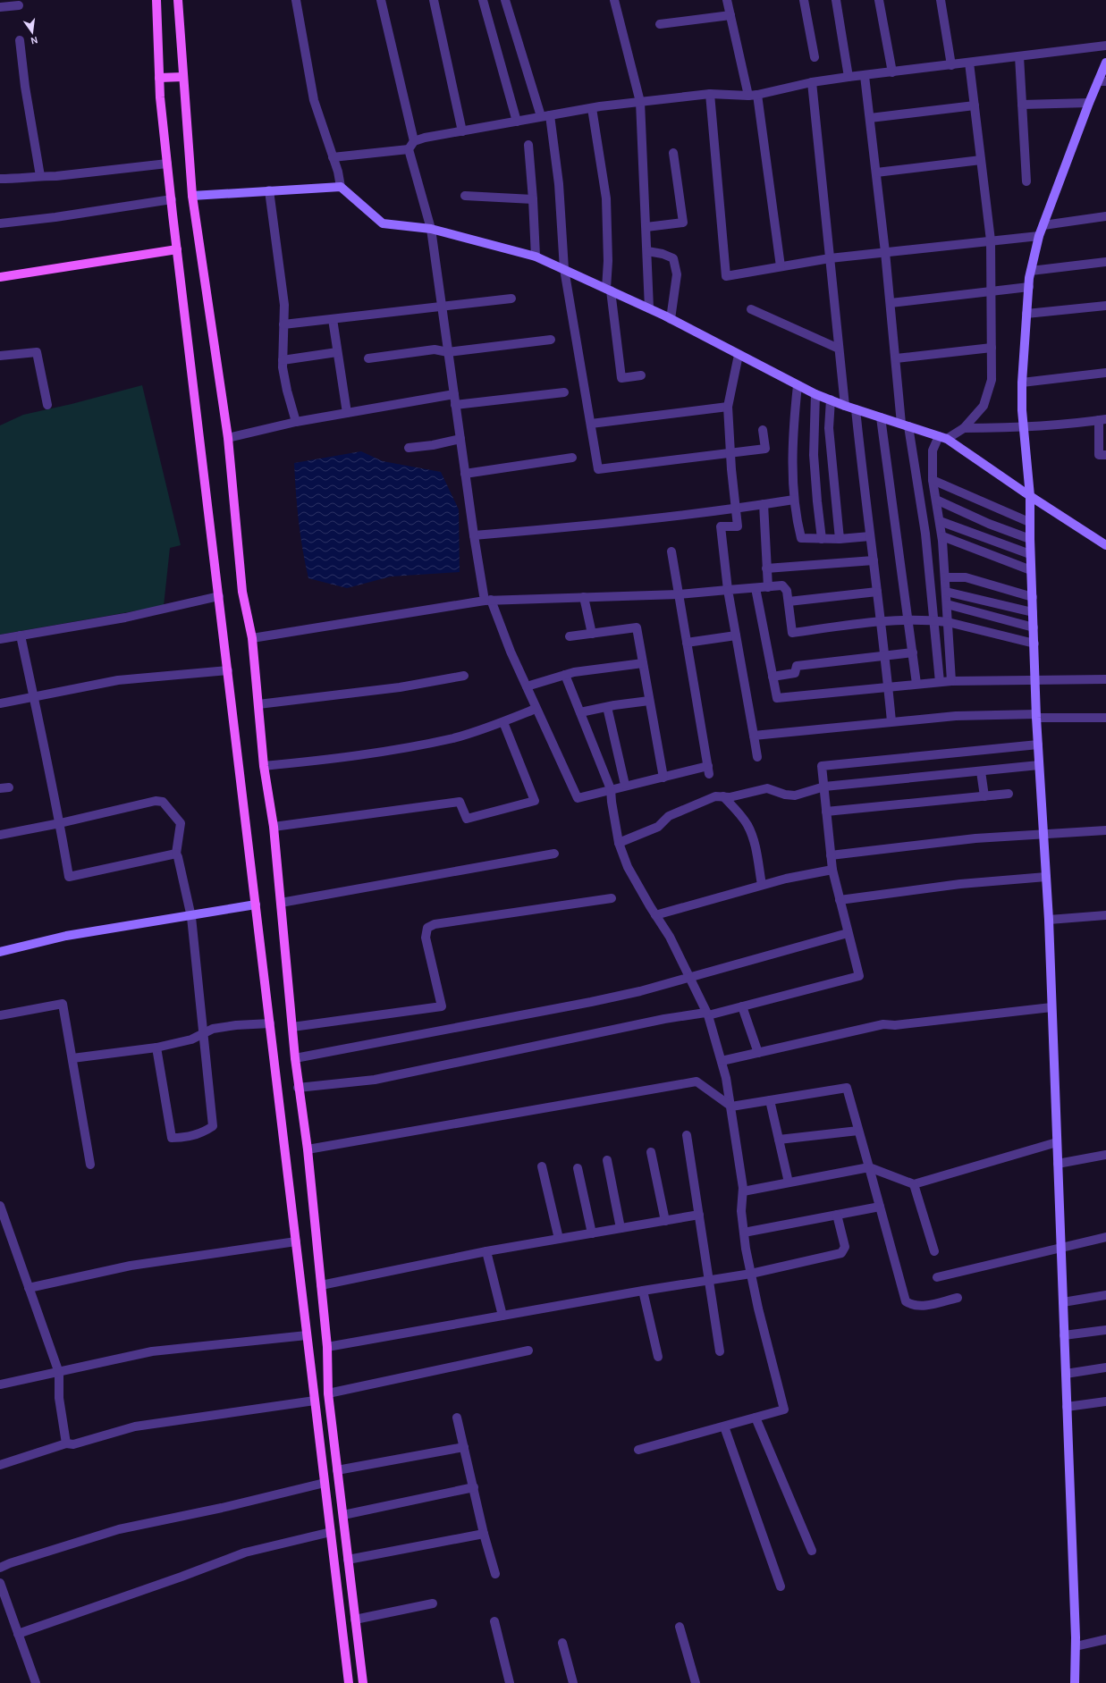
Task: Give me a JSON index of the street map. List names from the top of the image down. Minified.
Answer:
{"north":"bottom"}
